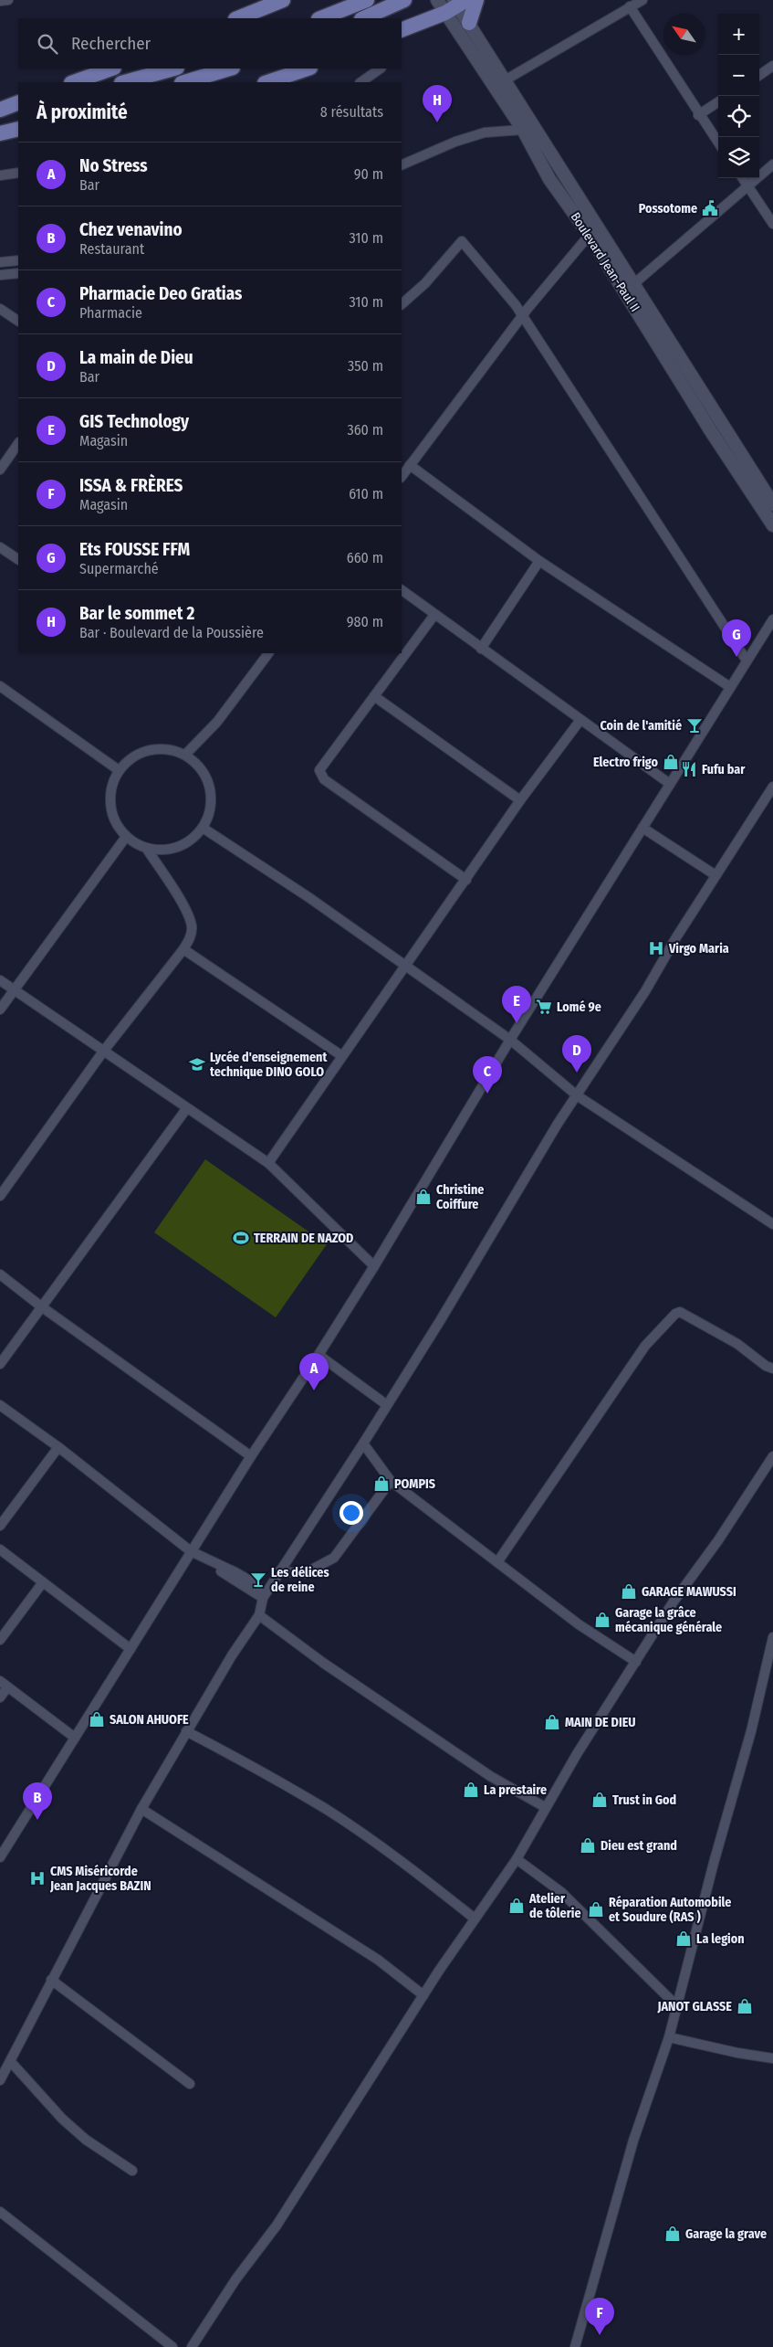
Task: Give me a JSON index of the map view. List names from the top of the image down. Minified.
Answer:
{"streets":{"main road":["Boulevard Jean-Paul II"]},"places":{"public building":["Possotome"],"bar":["Coin de l'amitié","Les délices de reine"],"shop":["Electro frigo","Christine Coiffure","POMPIS","GARAGE MAWUSSI","Garage la grâce mécanique générale","SALON AHUOFE","MAIN DE DIEU","La prestaire","Trust in God","Dieu est grand","Atelier de tôlerie","Réparation Automobile et Soudure (RAS )","La legion","JANOT GLASSE","Garage la grave"],"restaurant":["Fufu bar"],"hospital":["Virgo Maria","CMS Miséricorde Jean Jacques BAZIN"],"supermarket":["Lomé 9e"],"school or university":["Lycée d'enseignement technique DINO GOLO"],"sports":["TERRAIN DE NAZOD"]},"north":"top left","page":{"map_buttons":["+","−"],"search":"Rechercher","heading":["À proximité","8 résultats"],"pins":["H","G","E","D","C","A","B","F"],"list":[{"mark":"A","name":"No Stress","note":"Bar","value":"90 m"},{"mark":"B","name":"Chez venavino","note":"Restaurant","value":"310 m"},{"mark":"C","name":"Pharmacie Deo Gratias","note":"Pharmacie","value":"310 m"},{"mark":"D","name":"La main de Dieu","note":"Bar","value":"350 m"},{"mark":"E","name":"GIS Technology","note":"Magasin","value":"360 m"},{"mark":"F","name":"ISSA & FRÈRES","note":"Magasin","value":"610 m"},{"mark":"G","name":"Ets FOUSSE FFM","note":"Supermarché","value":"660 m"},{"mark":"H","name":"Bar le sommet 2","note":"Bar · Boulevard de la Poussière","value":"980 m"}]}}
